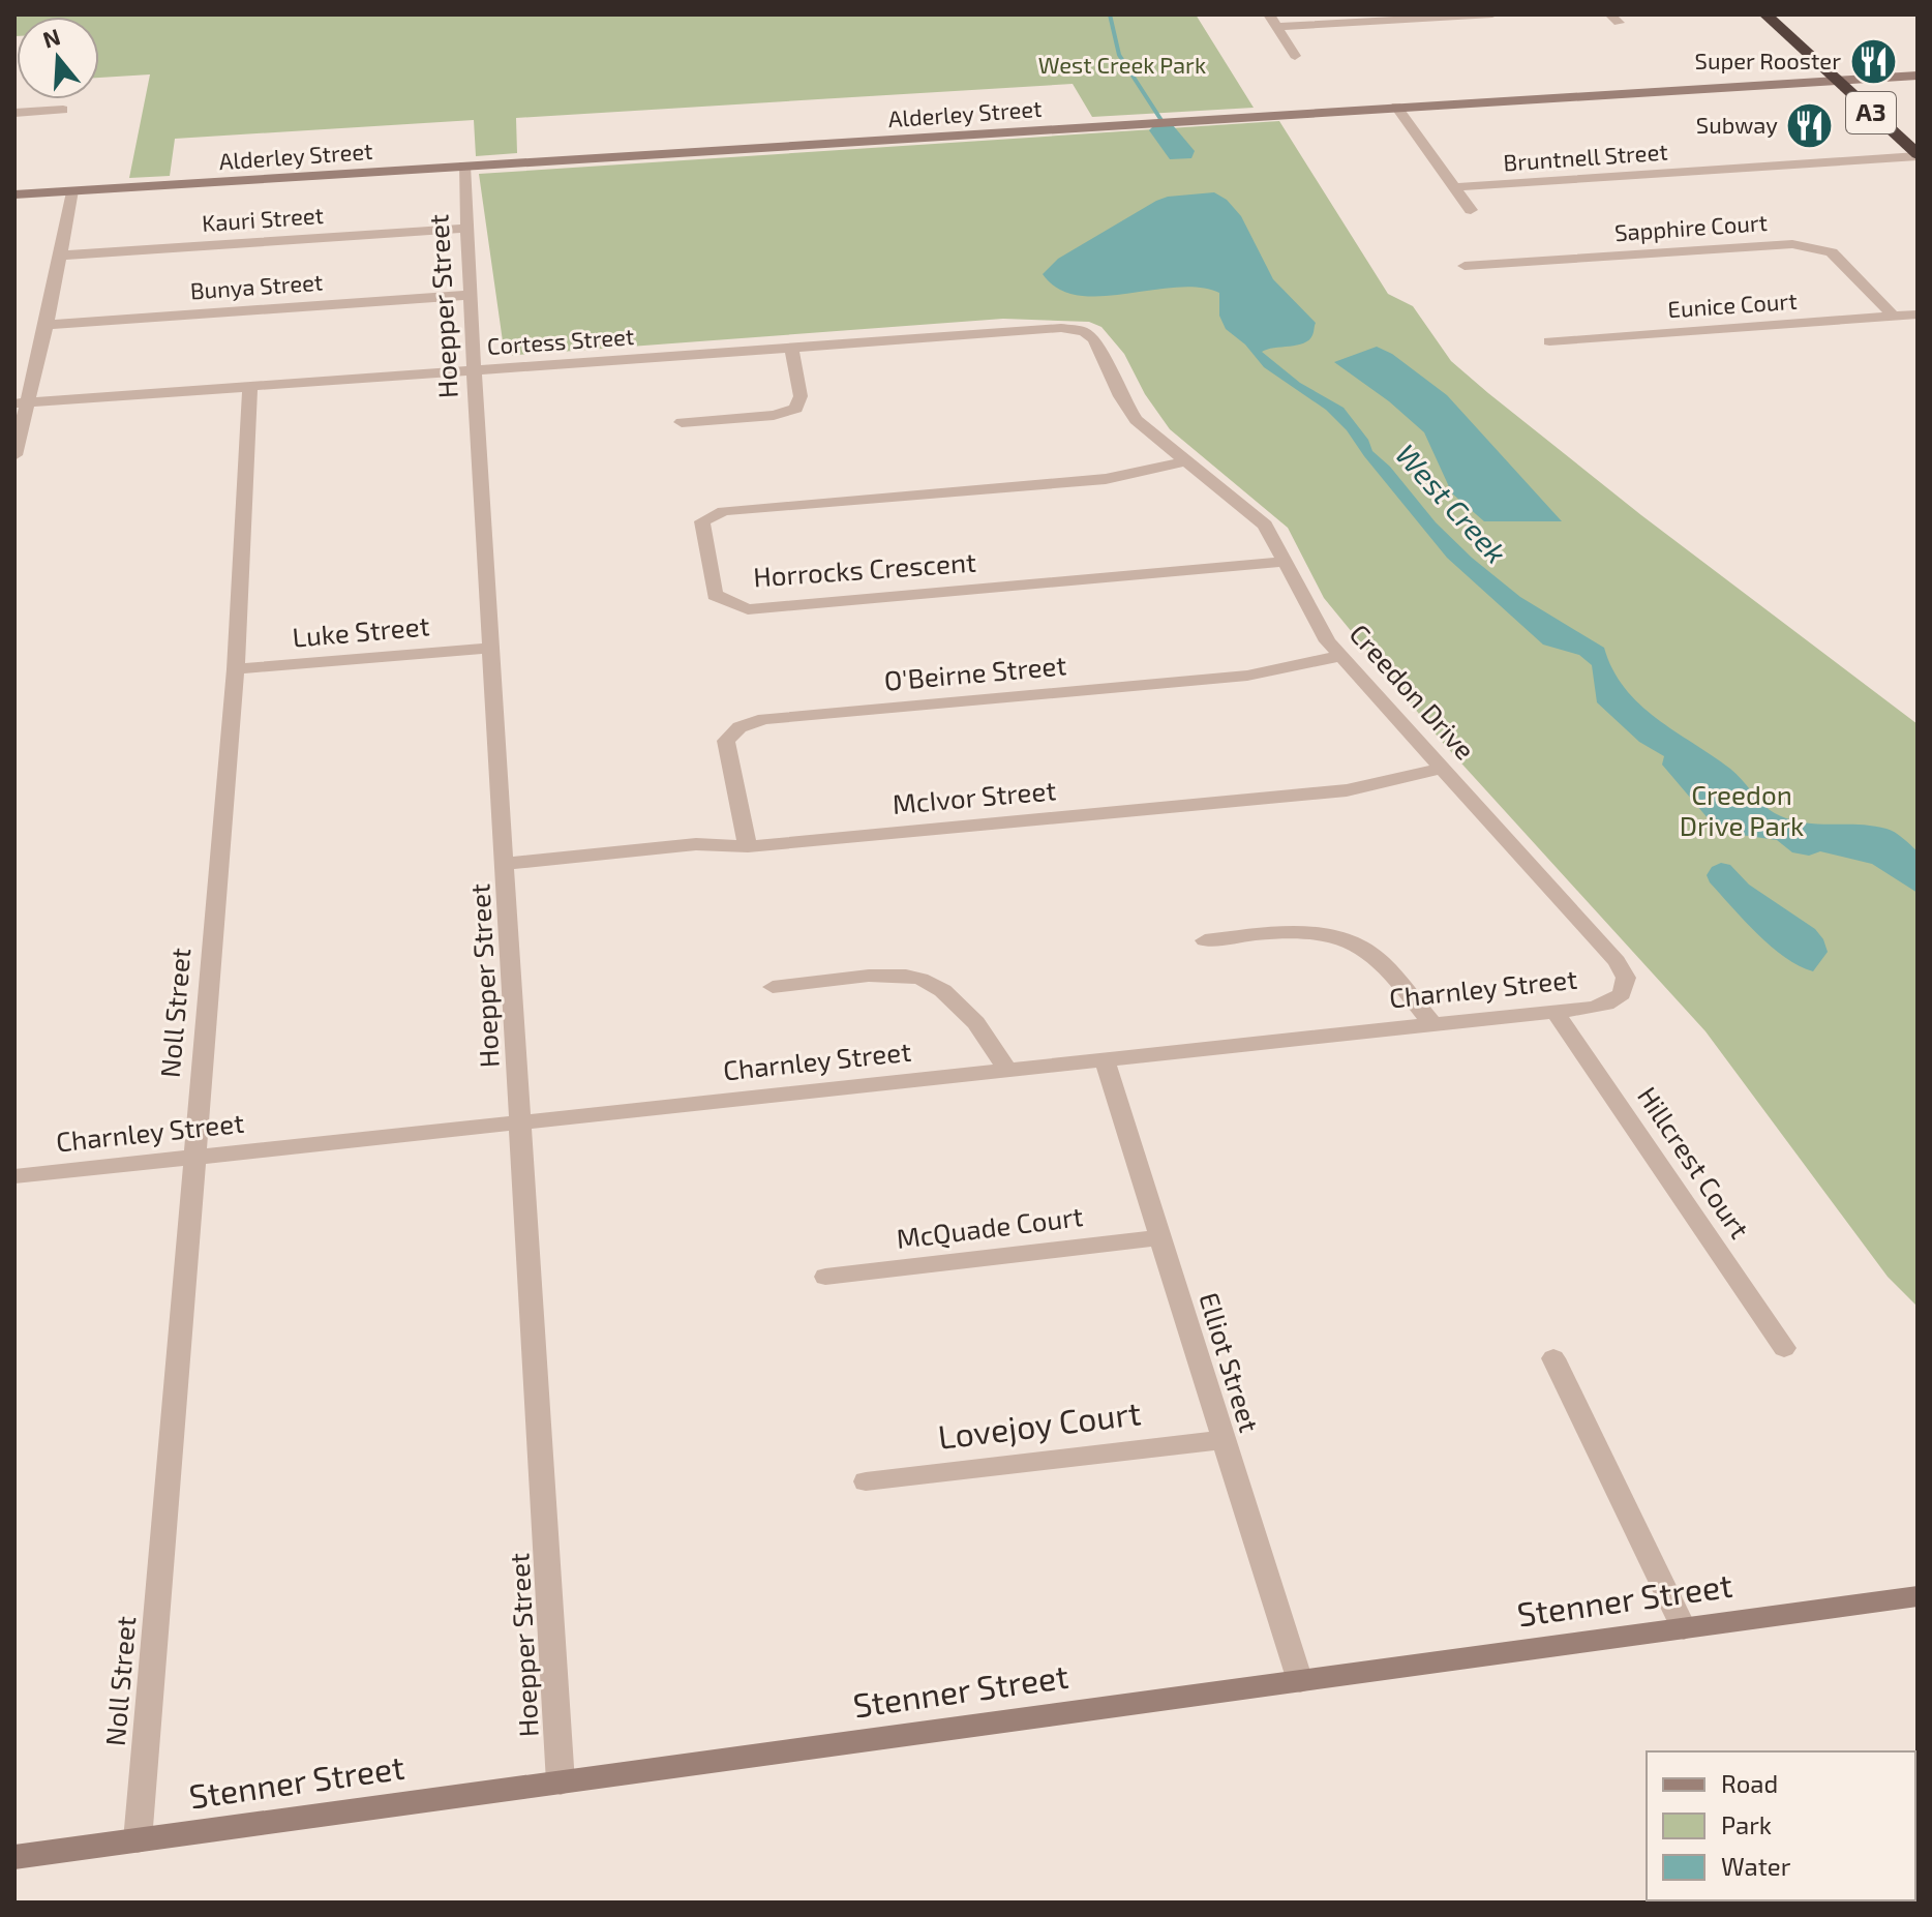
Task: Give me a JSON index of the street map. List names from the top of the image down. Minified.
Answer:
{"streets":{"highway":["A3"],"street":["Alderley Street","Bruntnell Street","Kauri Street","Sapphire Court","Bunya Street","Eunice Court","Hoepper Street","Cortess Street","Horrocks Crescent","Luke Street","O'Beirne Street","Creedon Drive","McIvor Street","Charnley Street","Noll Street","Hillcrest Court","McQuade Court","Elliot Street","Lovejoy Court","Stenner Street"]},"crossings":[["A3","Alderley Street"],["A3","Bruntnell Street"],["Alderley Street","Hoepper Street"],["Kauri Street","Hoepper Street"],["Sapphire Court","Eunice Court"],["Bunya Street","Hoepper Street"],["Hoepper Street","Cortess Street"],["Hoepper Street","Luke Street"],["Hoepper Street","McIvor Street"],["Hoepper Street","Charnley Street"],["Hoepper Street","Stenner Street"],["Cortess Street","Creedon Drive"],["Cortess Street","Noll Street"],["Horrocks Crescent","Creedon Drive"],["Luke Street","Noll Street"],["O'Beirne Street","Creedon Drive"],["O'Beirne Street","McIvor Street"],["Creedon Drive","McIvor Street"],["Creedon Drive","Charnley Street"],["Charnley Street","Noll Street"],["Charnley Street","Hillcrest Court"],["Charnley Street","Elliot Street"],["Noll Street","Stenner Street"],["McQuade Court","Elliot Street"],["Elliot Street","Lovejoy Court"],["Elliot Street","Stenner Street"]],"water":["West Creek"],"parks":["West Creek Park","Creedon Drive Park"],"places":{"restaurant":["Super Rooster","Subway"]},"legend":["Road","Park","Water"],"north":"top"}
